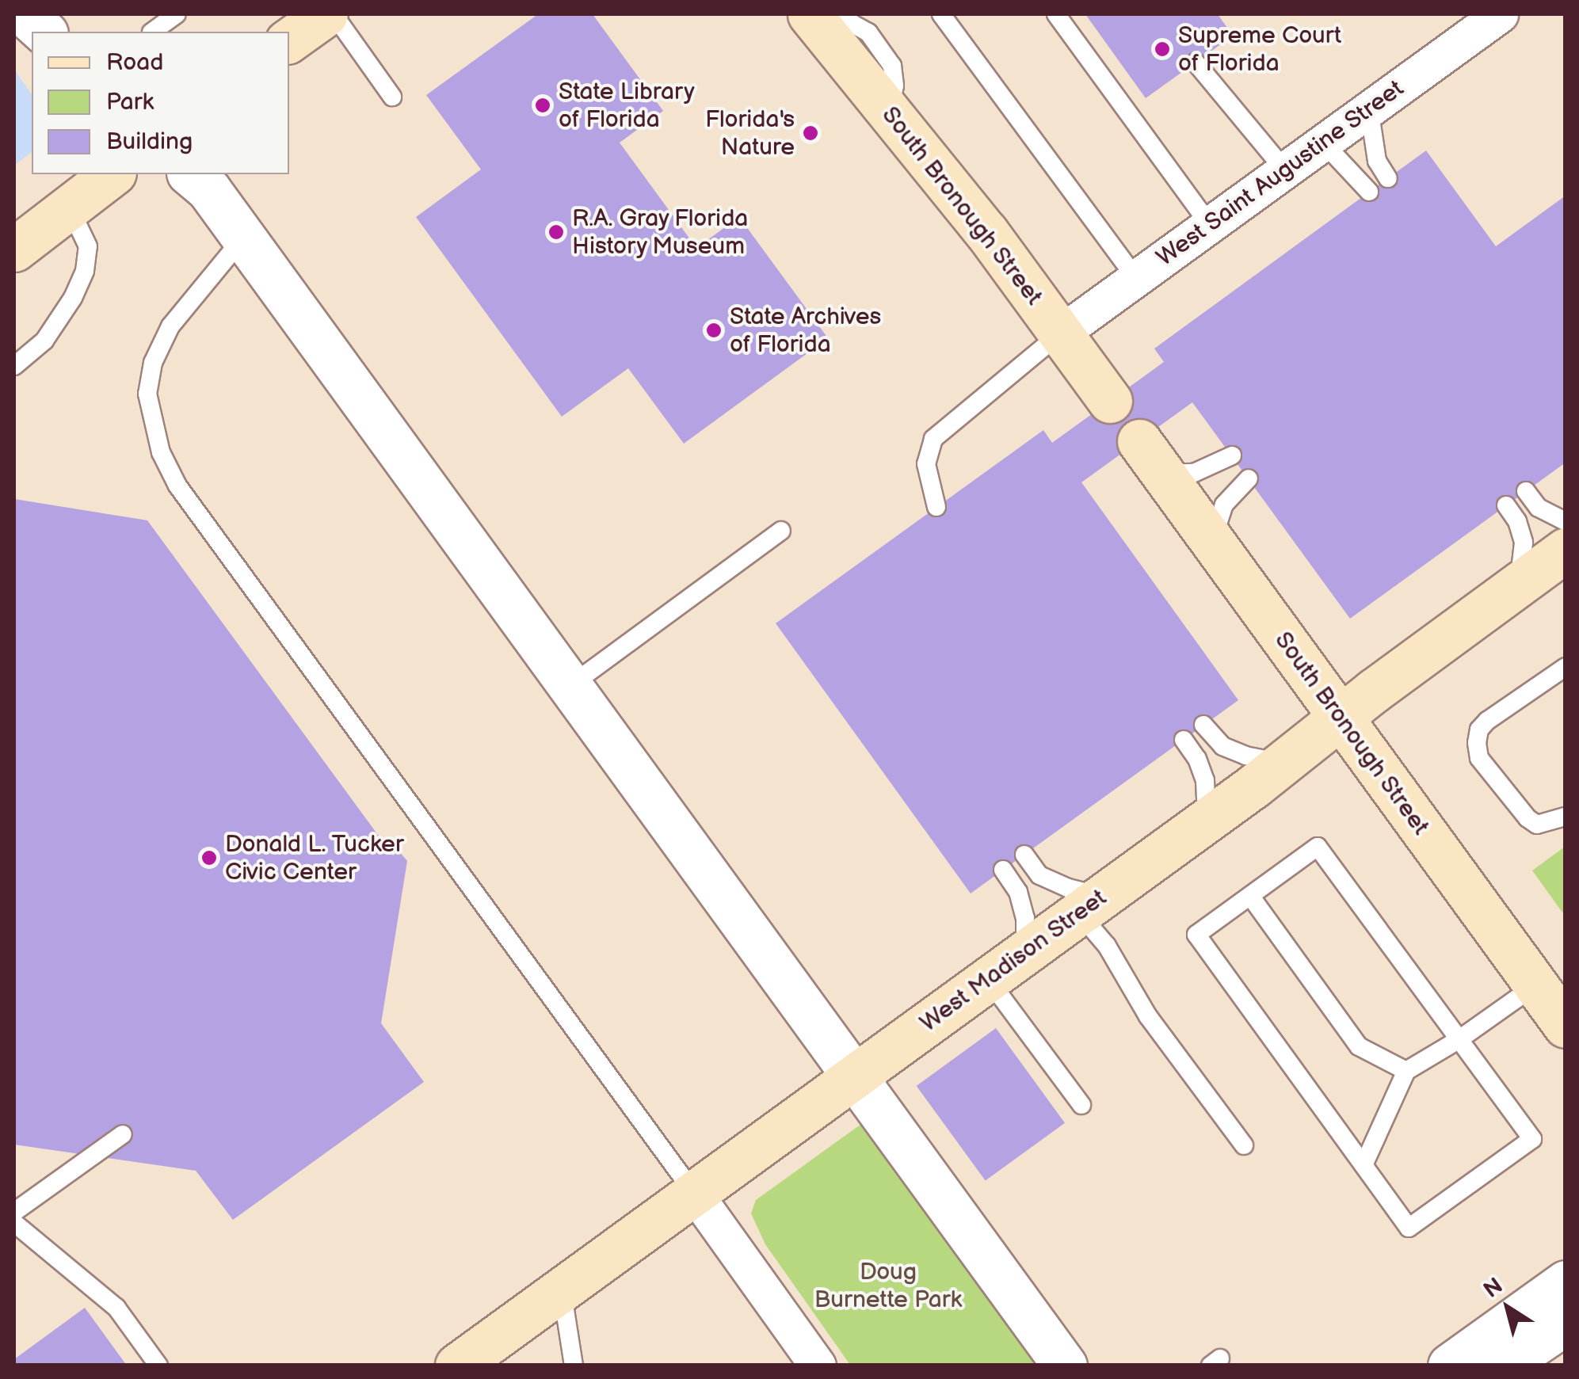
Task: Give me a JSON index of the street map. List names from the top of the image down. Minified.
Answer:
{"streets":{"main road":["South Bronough Street","West Madison Street"],"street":["West Saint Augustine Street"]},"crossings":[["West Saint Augustine Street","South Bronough Street"],["South Bronough Street","West Madison Street"]],"parks":["Doug Burnette Park"],"places":["Supreme Court of Florida","State Library of Florida","Florida's Nature","R.A. Gray Florida History Museum","State Archives of Florida","Donald L. Tucker Civic Center"],"legend":["Road","Park","Building"],"north":"top left"}
